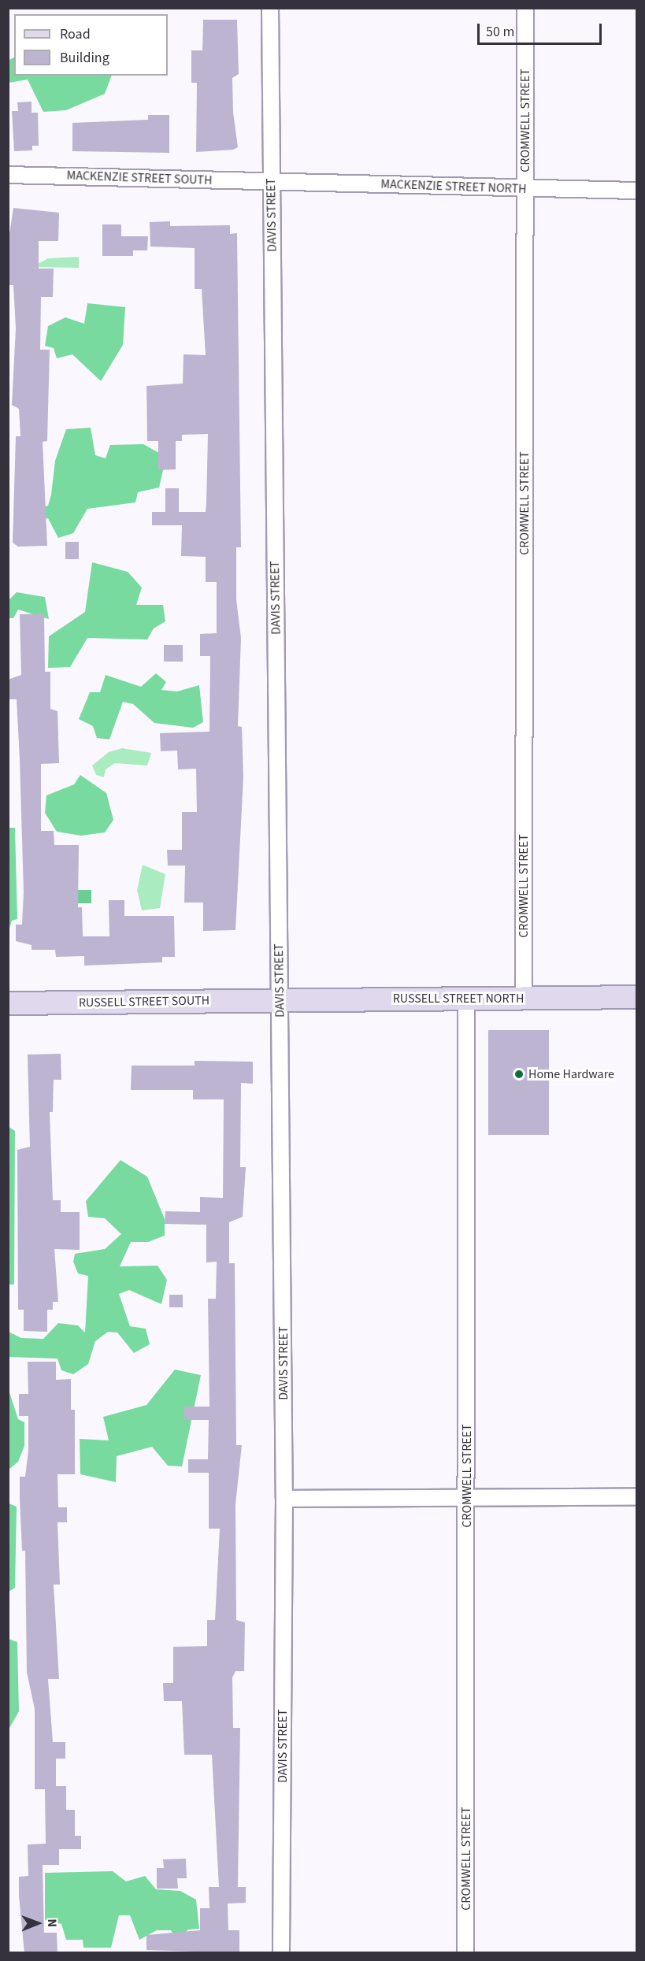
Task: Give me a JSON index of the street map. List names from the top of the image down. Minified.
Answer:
{"streets":{"street":["CROMWELL STREET","MACKENZIE STREET SOUTH","MACKENZIE STREET NORTH","DAVIS STREET","RUSSELL STREET NORTH","RUSSELL STREET SOUTH"]},"crossings":[["CROMWELL STREET","MACKENZIE STREET NORTH"],["CROMWELL STREET","RUSSELL STREET NORTH"],["MACKENZIE STREET SOUTH","MACKENZIE STREET NORTH"],["MACKENZIE STREET SOUTH","DAVIS STREET"],["MACKENZIE STREET NORTH","DAVIS STREET"],["DAVIS STREET","RUSSELL STREET NORTH"],["DAVIS STREET","RUSSELL STREET SOUTH"],["RUSSELL STREET NORTH","RUSSELL STREET SOUTH"]],"places":["Home Hardware"],"legend":["Road","Building"],"scale_bar":"50 m","north":"right"}
